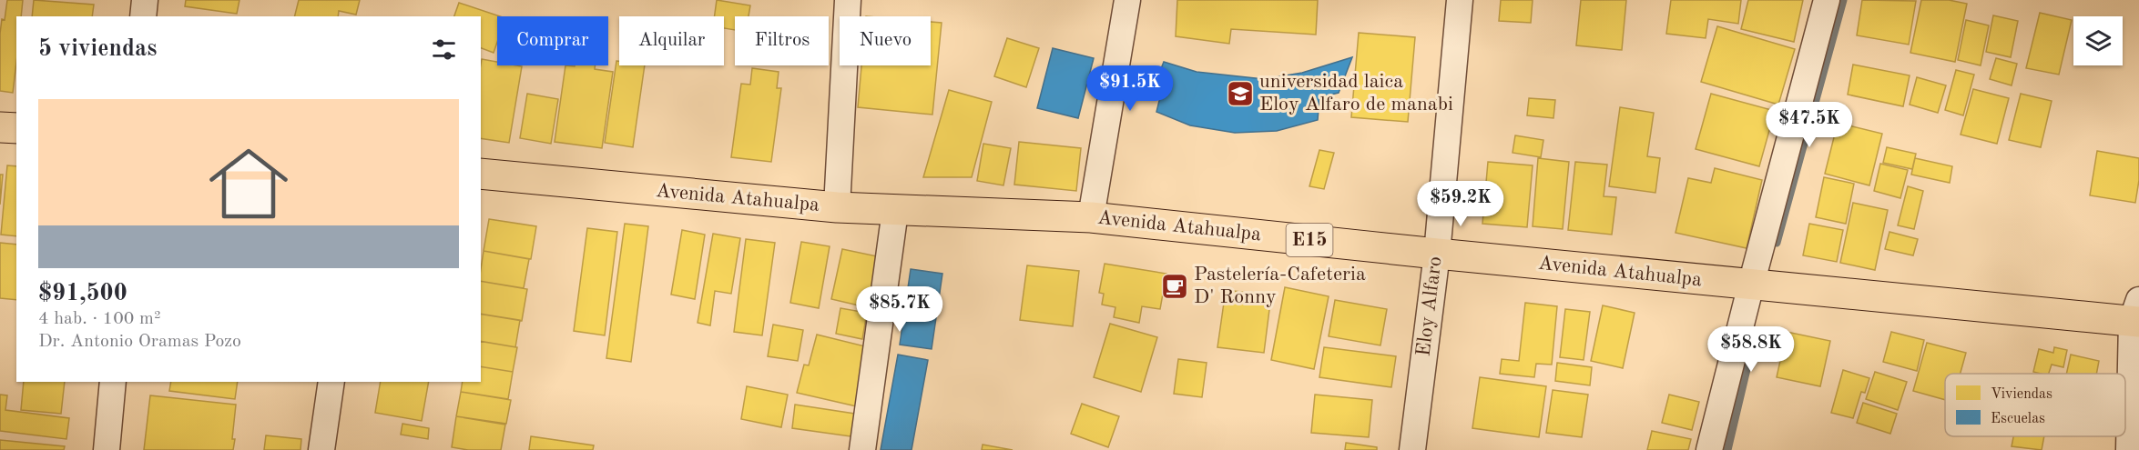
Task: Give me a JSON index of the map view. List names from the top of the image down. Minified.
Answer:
{"streets":{"highway":["Avenida Atahualpa","E15"],"street":["Eloy Alfaro"]},"crossings":[["Avenida Atahualpa","Eloy Alfaro"]],"places":{"school or university":["universidad laica Eloy Alfaro de manabi"],"cafe":["Pastelería-Cafeteria D' Ronny"]},"legend":["Viviendas","Escuelas"],"page":{"chip":["Comprar","Alquilar","Filtros","Nuevo"],"heading":"5 viviendas","price":["$91.5K","$47.5K","$59.2K","$85.7K","$58.8K"],"list":[{"name":"$91,500","note":"4 hab. · 100 m² · Dr. Antonio Oramas Pozo"}]}}
